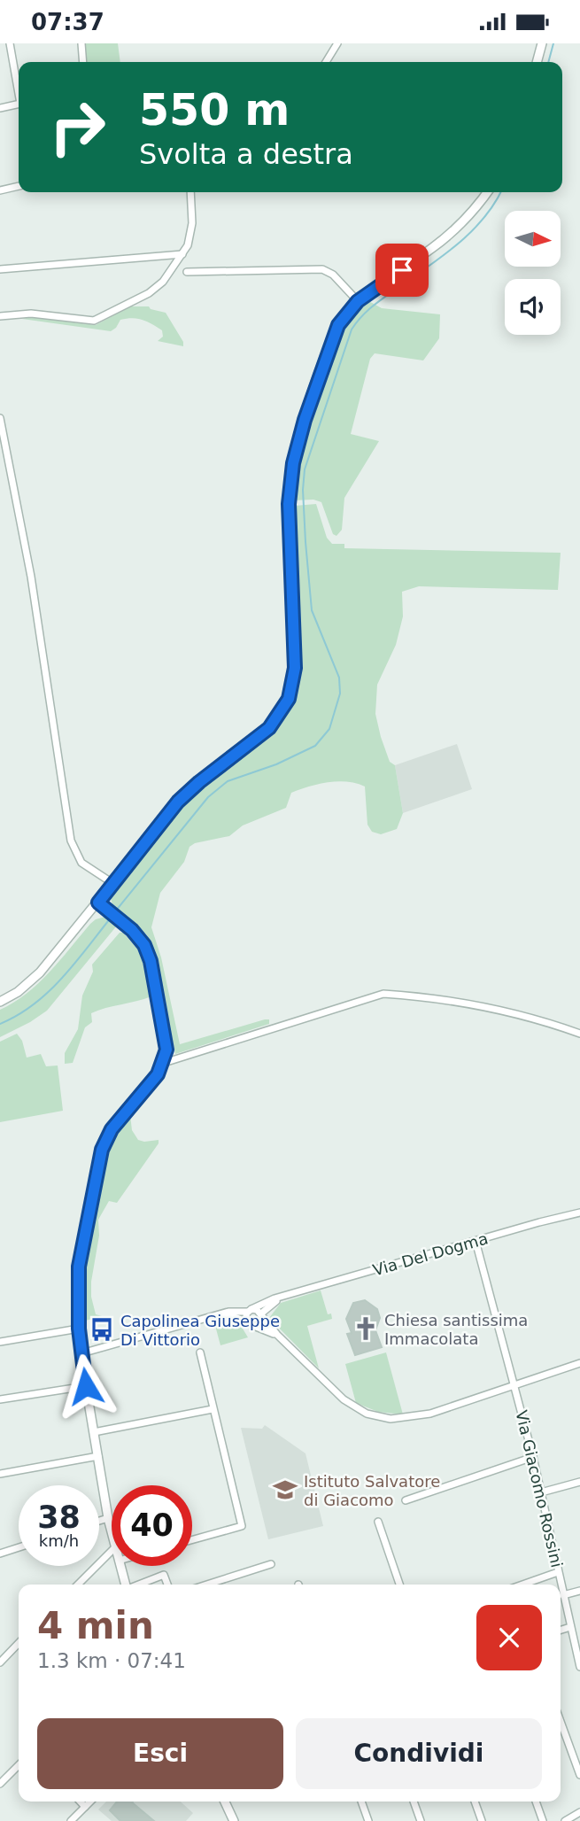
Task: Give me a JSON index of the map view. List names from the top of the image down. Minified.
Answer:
{"streets":{"street":["Via Del Dogma","Via Giacomo Rossini"]},"crossings":[["Via Del Dogma","Via Giacomo Rossini"]],"places":{"church":["Chiesa santissima Immacolata"],"bus stop":["Capolinea Giuseppe Di Vittorio"],"school or university":["Istituto Salvatore di Giacomo"]},"north":"right","page":{"status":"07:37","turn":["550 m","Svolta a destra"],"speed":"38 km/h","limit":"40","heading":["4 min","1.3 km · 07:41"],"buttons":["Esci","Condividi"]}}
